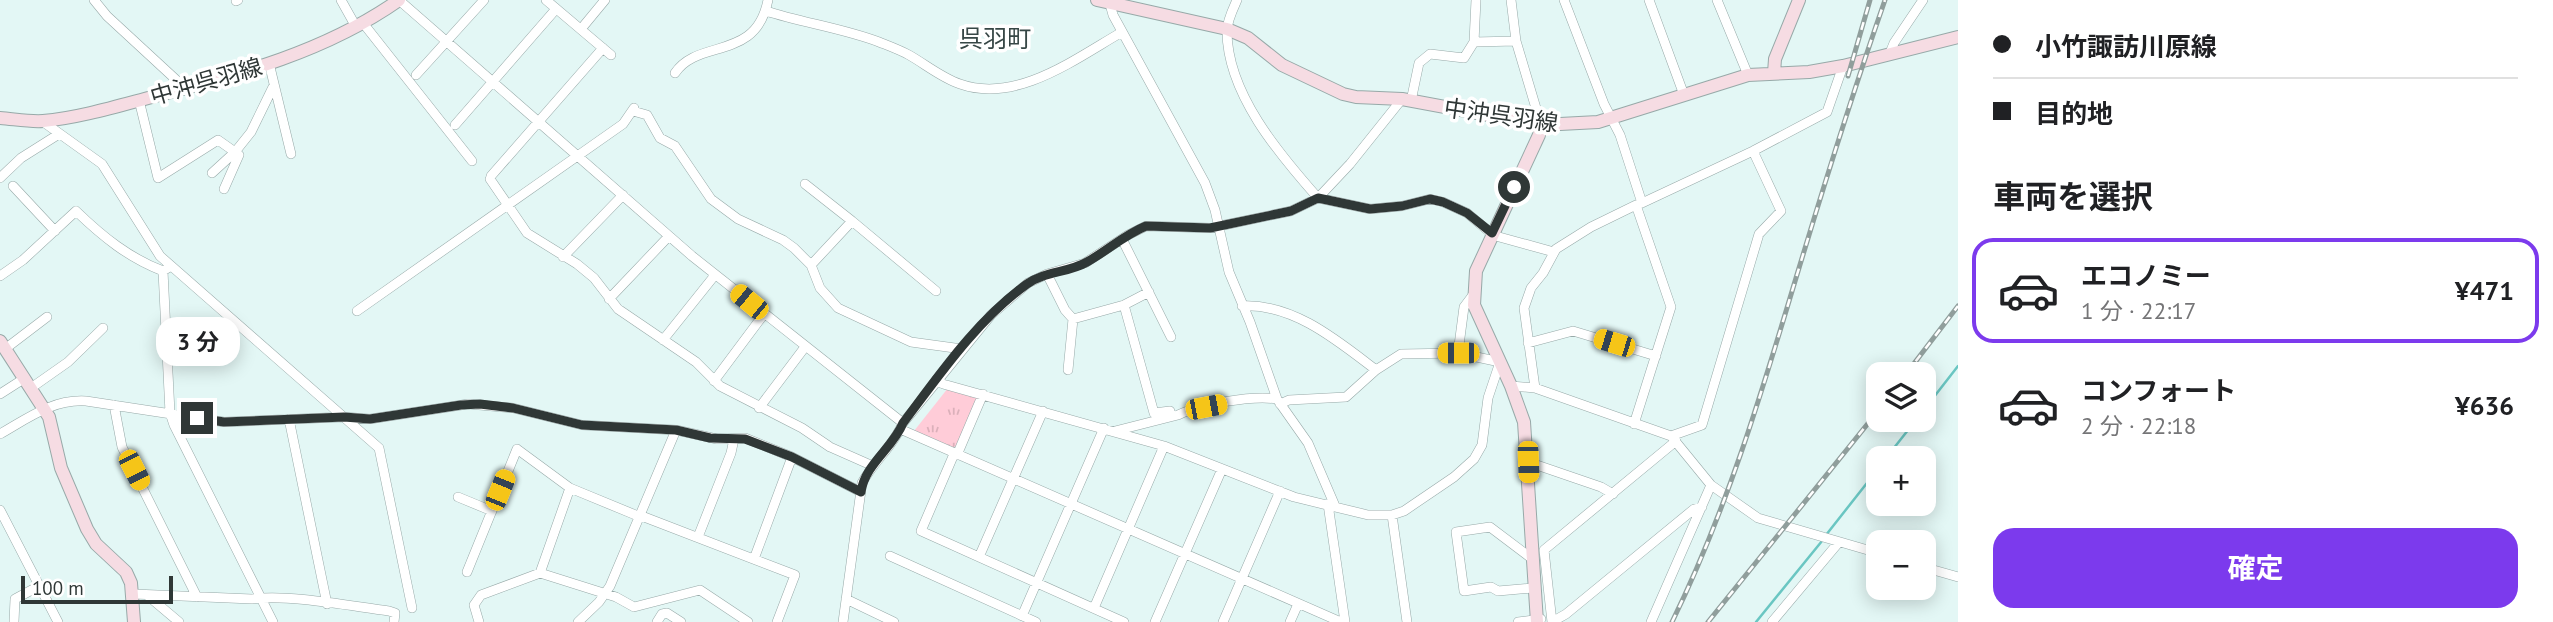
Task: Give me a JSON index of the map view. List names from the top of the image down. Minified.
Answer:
{"streets":{"main road":["中沖呉羽線"]},"districts":["呉羽町"],"scale_bar":"100 m","page":{"banner":["小竹諏訪川原線","目的地"],"heading":"車両を選択","list":[{"name":"エコノミー","note":"1 分 · 22:17","value":"¥471"},{"name":"コンフォート","note":"2 分 · 22:18","value":"¥636"}],"bubble":"3 分","map_buttons":["+","−"],"buttons":"確定","scale":"100 m"}}
